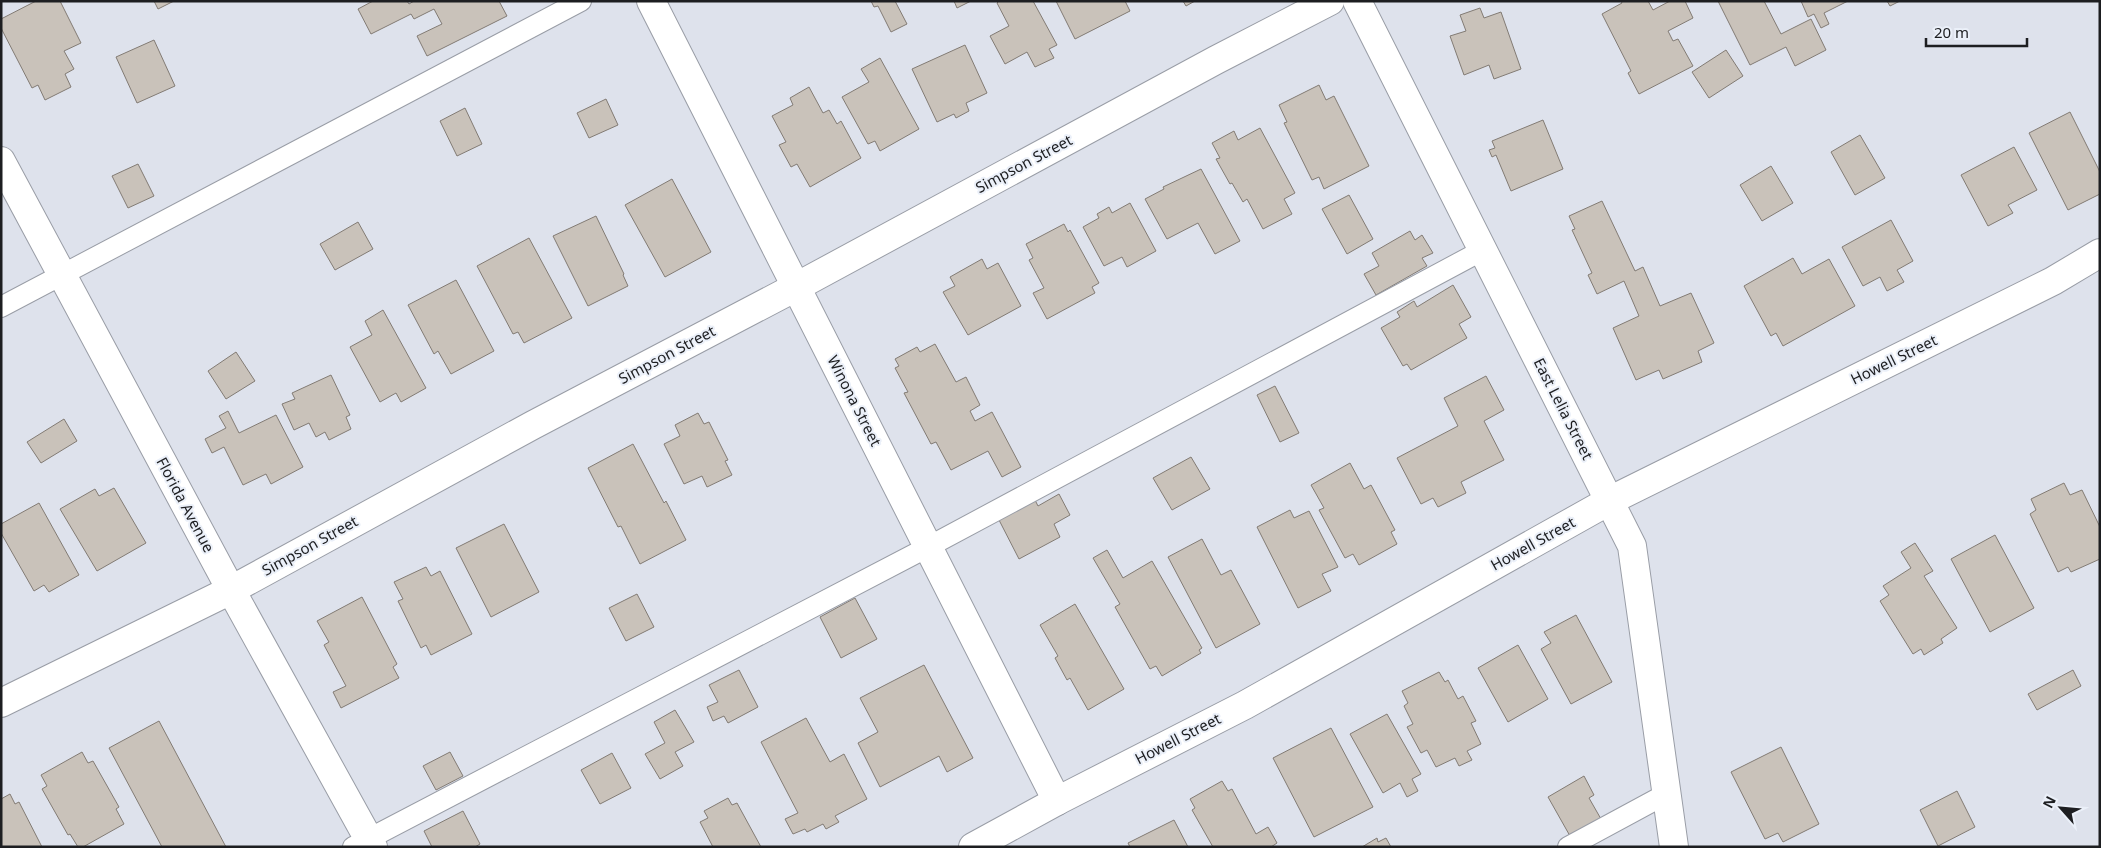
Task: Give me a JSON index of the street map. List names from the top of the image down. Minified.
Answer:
{"streets":{"street":["Simpson Street","Howell Street","Winona Street","East Lelia Street","Florida Avenue"]},"crossings":[["Simpson Street","Winona Street"],["Simpson Street","Florida Avenue"],["Howell Street","Winona Street"],["Howell Street","East Lelia Street"]],"scale_bar":"20 m","north":"top left"}
